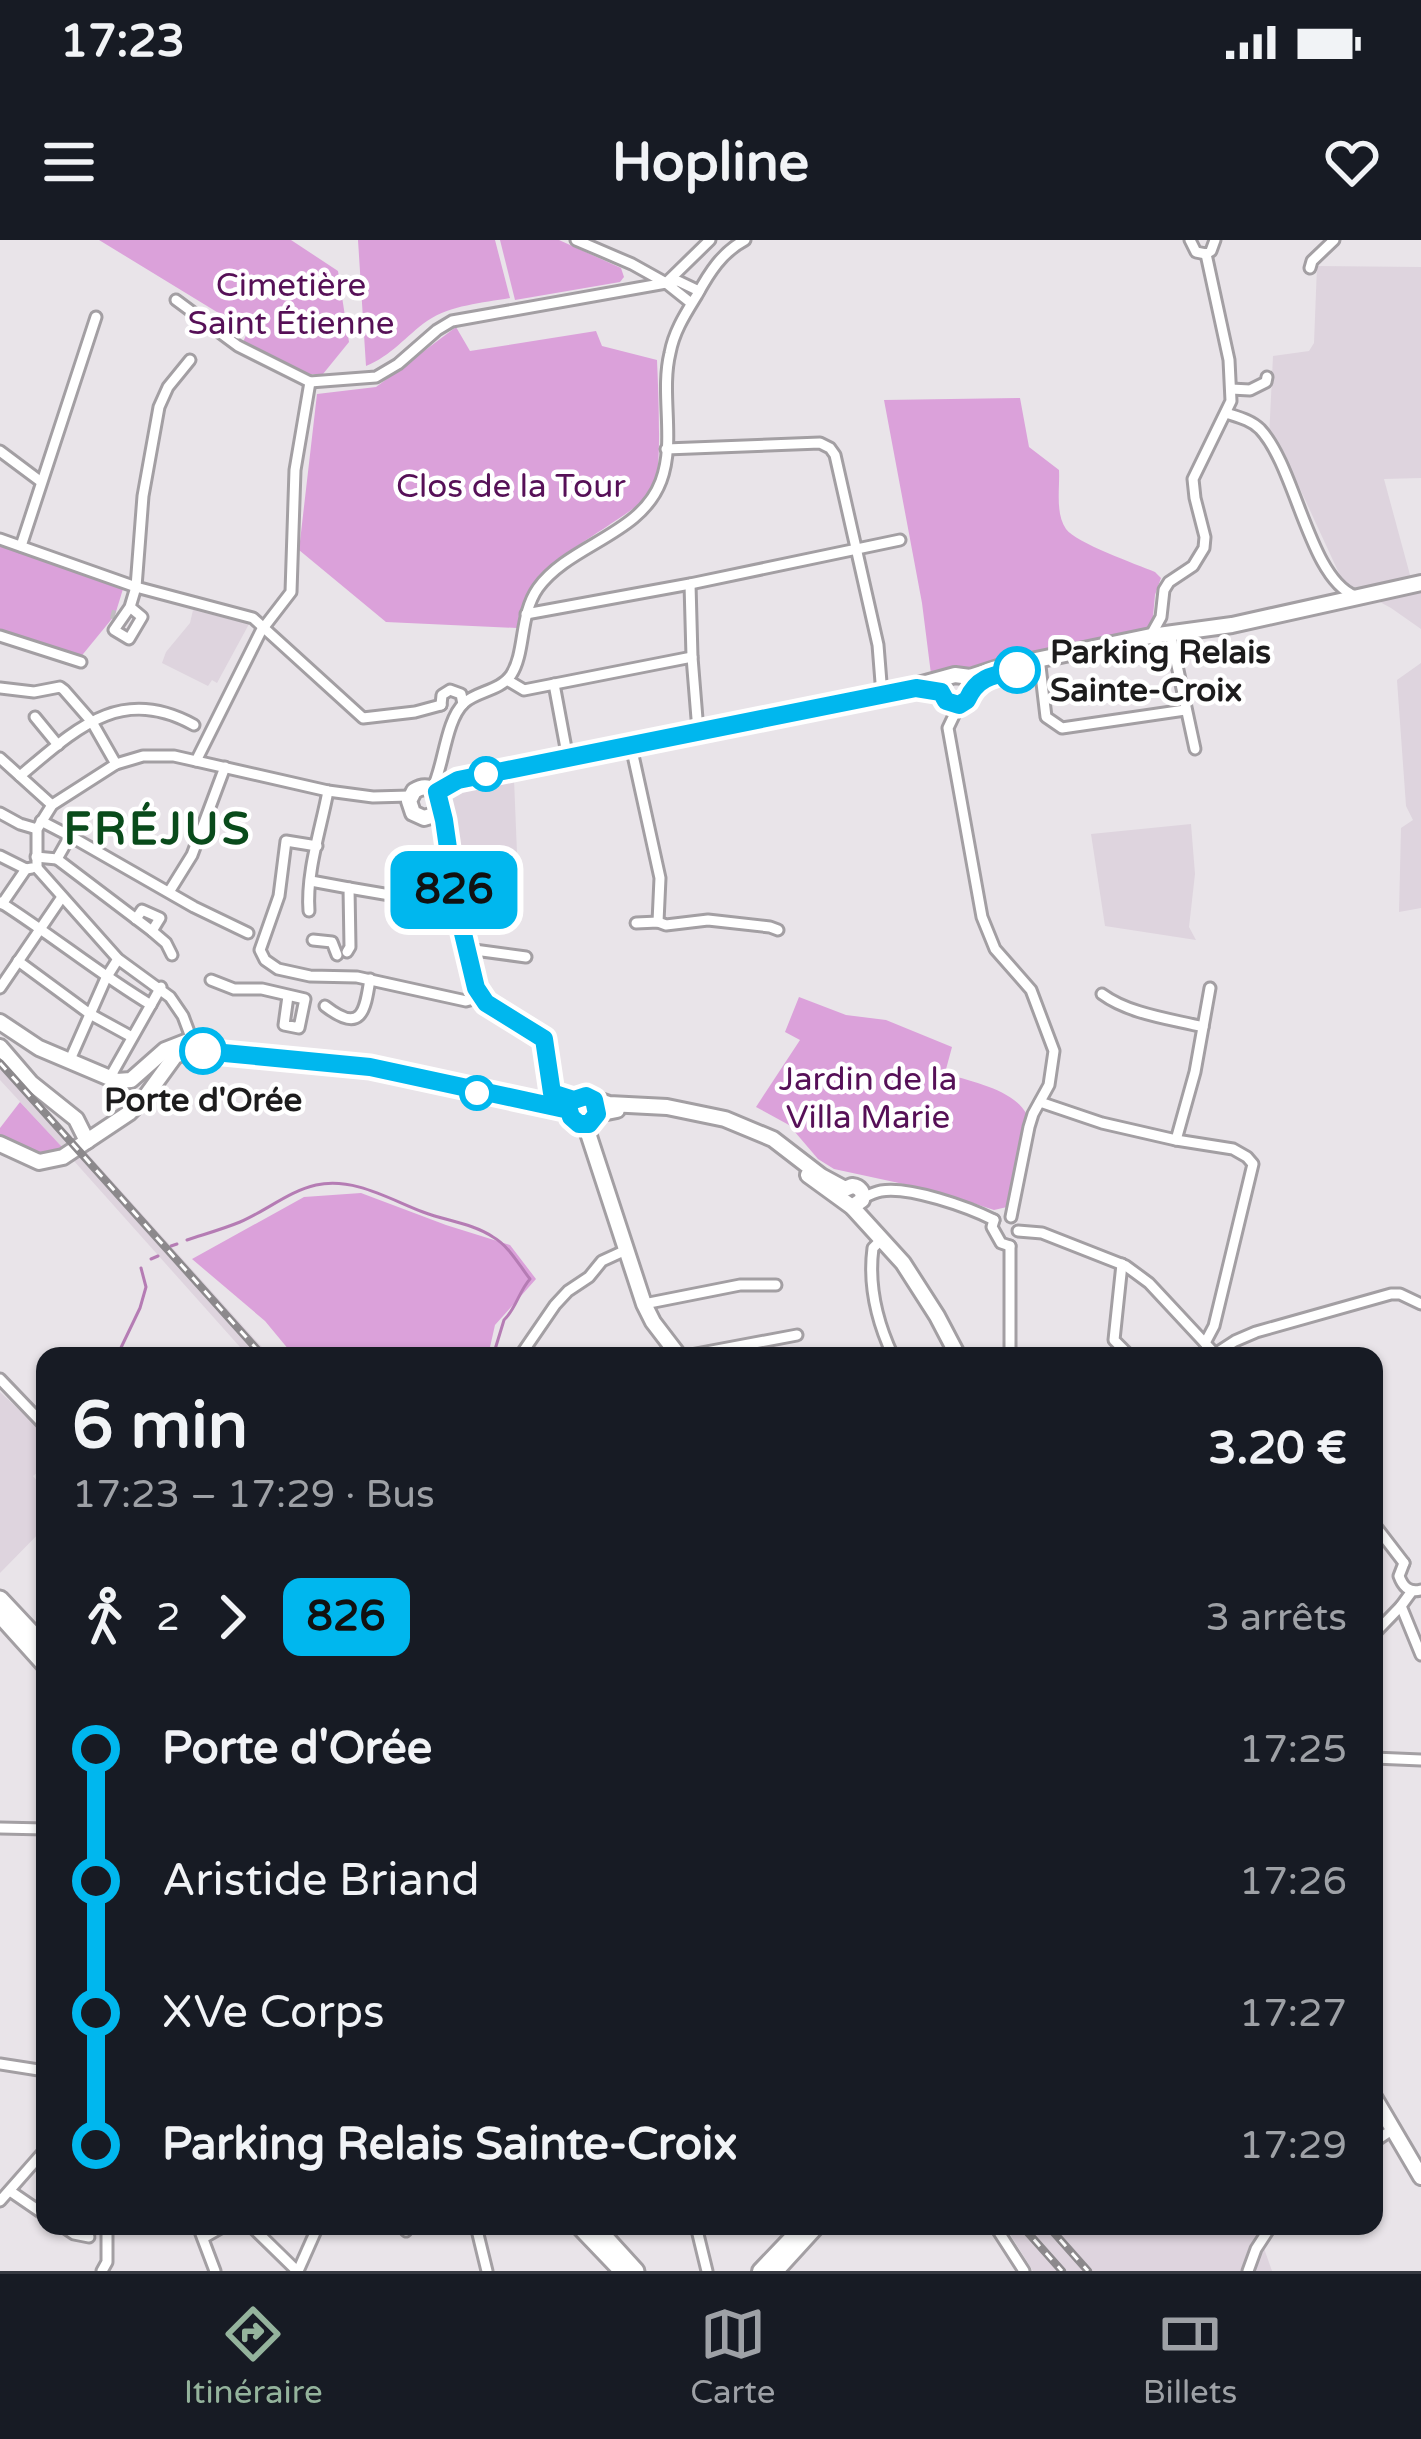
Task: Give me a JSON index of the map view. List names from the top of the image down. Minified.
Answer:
{"districts":["FRÉJUS"],"parks":["Cimetière Saint Étienne","Clos de la Tour","Jardin de la Villa Marie"],"places":["Parking Relais Sainte-Croix","Porte d'Orée"],"lines":["bus line 826"],"page":{"status":"17:23","header":"Hopline","on_map":"826","heading":["6 min","17:23 – 17:29 · Bus","3.20 €"],"legs":["2","826","3 arrêts"],"list":[{"name":"Porte d'Orée","value":"17:25"},{"name":"Aristide Briand","value":"17:26"},{"name":"XVe Corps","value":"17:27"},{"name":"Parking Relais Sainte-Croix","value":"17:29"}],"tabs":["Itinéraire","Carte","Billets"]}}
